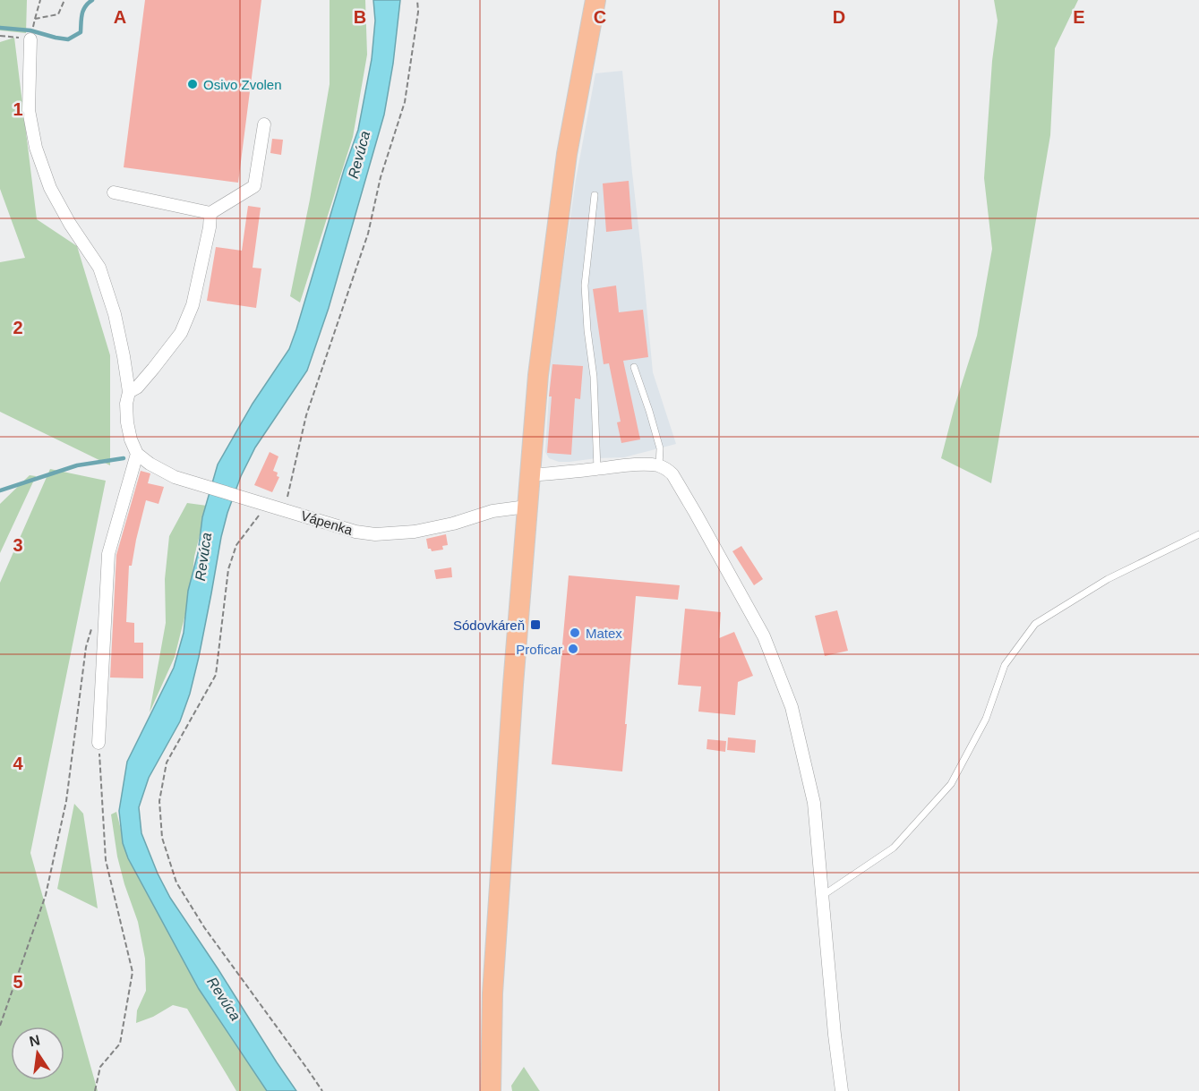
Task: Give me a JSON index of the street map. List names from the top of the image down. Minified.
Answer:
{"streets":{"street":["Vápenka"]},"water":["Revúca"],"places":{"other":["Osivo Zvolen","Matex","Proficar"],"transit":["Sódovkáreň"]},"north":"top","grid":{"columns":["A","B","C","D","E"],"rows":["1","2","3","4","5"]}}
